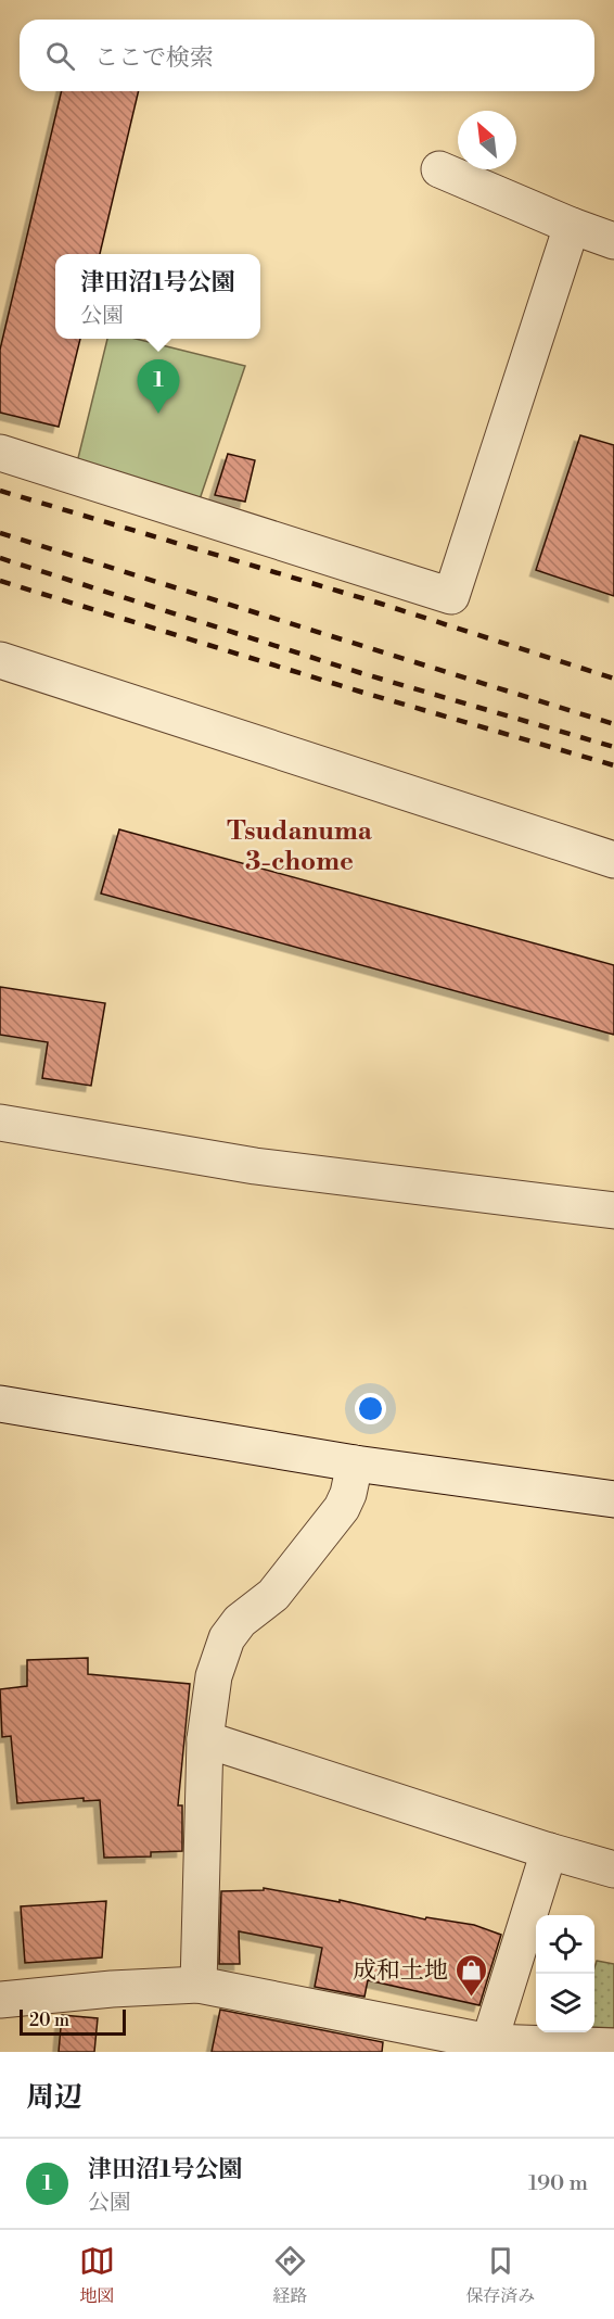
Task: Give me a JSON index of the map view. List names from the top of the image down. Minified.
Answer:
{"districts":["Tsudanuma 3-chome"],"places":{"shop":["成和土地"]},"scale_bar":"20 m","north":"top left","page":{"search":"ここで検索","popup":["津田沼1号公園","公園"],"pins":"1","scale":"20 m","heading":"周辺","list":[{"mark":"1","name":"津田沼1号公園","note":"公園","value":"190 m"}],"nav":["地図","経路","保存済み"]}}
